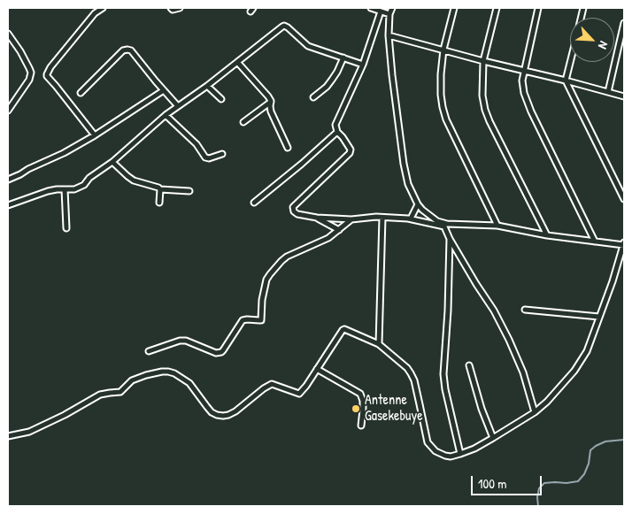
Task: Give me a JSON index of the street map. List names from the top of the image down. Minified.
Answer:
{"places":["Antenne Gasekebuye"],"scale_bar":"100 m","north":"bottom right"}
